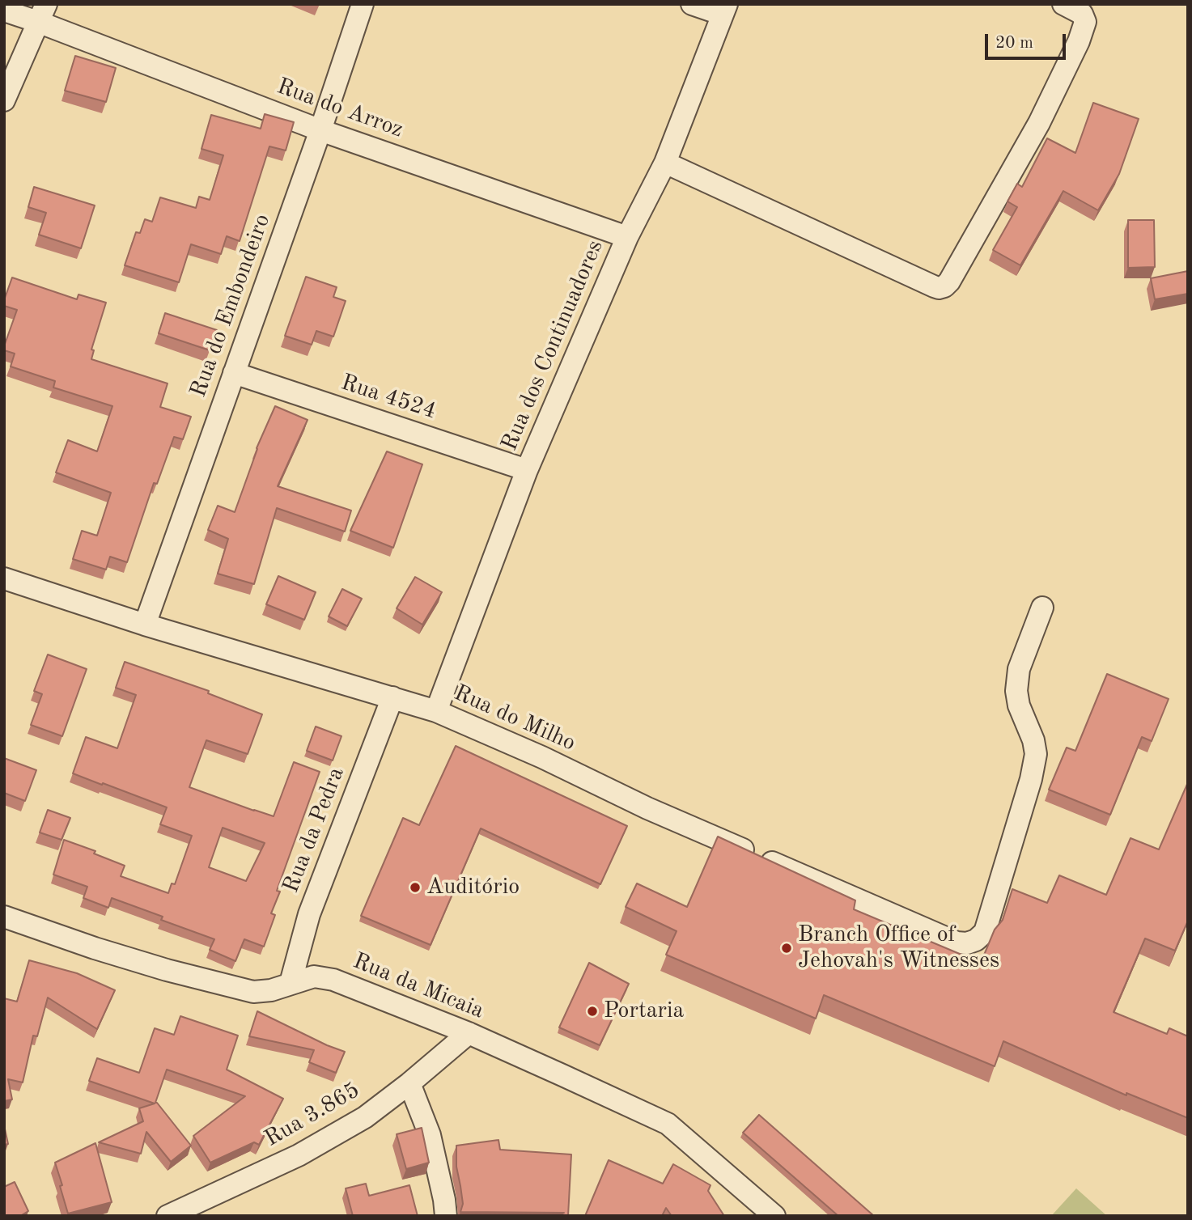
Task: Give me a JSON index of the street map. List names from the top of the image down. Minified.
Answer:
{"streets":{"street":["Rua do Arroz","Rua do Embondeiro","Rua dos Continuadores","Rua 4524","Rua do Milho","Rua da Pedra","Rua da Micaia","Rua 3.865"]},"crossings":[["Rua do Arroz","Rua do Embondeiro"],["Rua do Arroz","Rua dos Continuadores"],["Rua do Embondeiro","Rua 4524"],["Rua do Embondeiro","Rua do Milho"],["Rua dos Continuadores","Rua 4524"],["Rua dos Continuadores","Rua do Milho"],["Rua do Milho","Rua da Pedra"],["Rua da Pedra","Rua da Micaia"],["Rua da Micaia","Rua 3.865"]],"places":["Auditório","Branch Office of Jehovah's Witnesses","Portaria"],"scale_bar":"20 m"}
